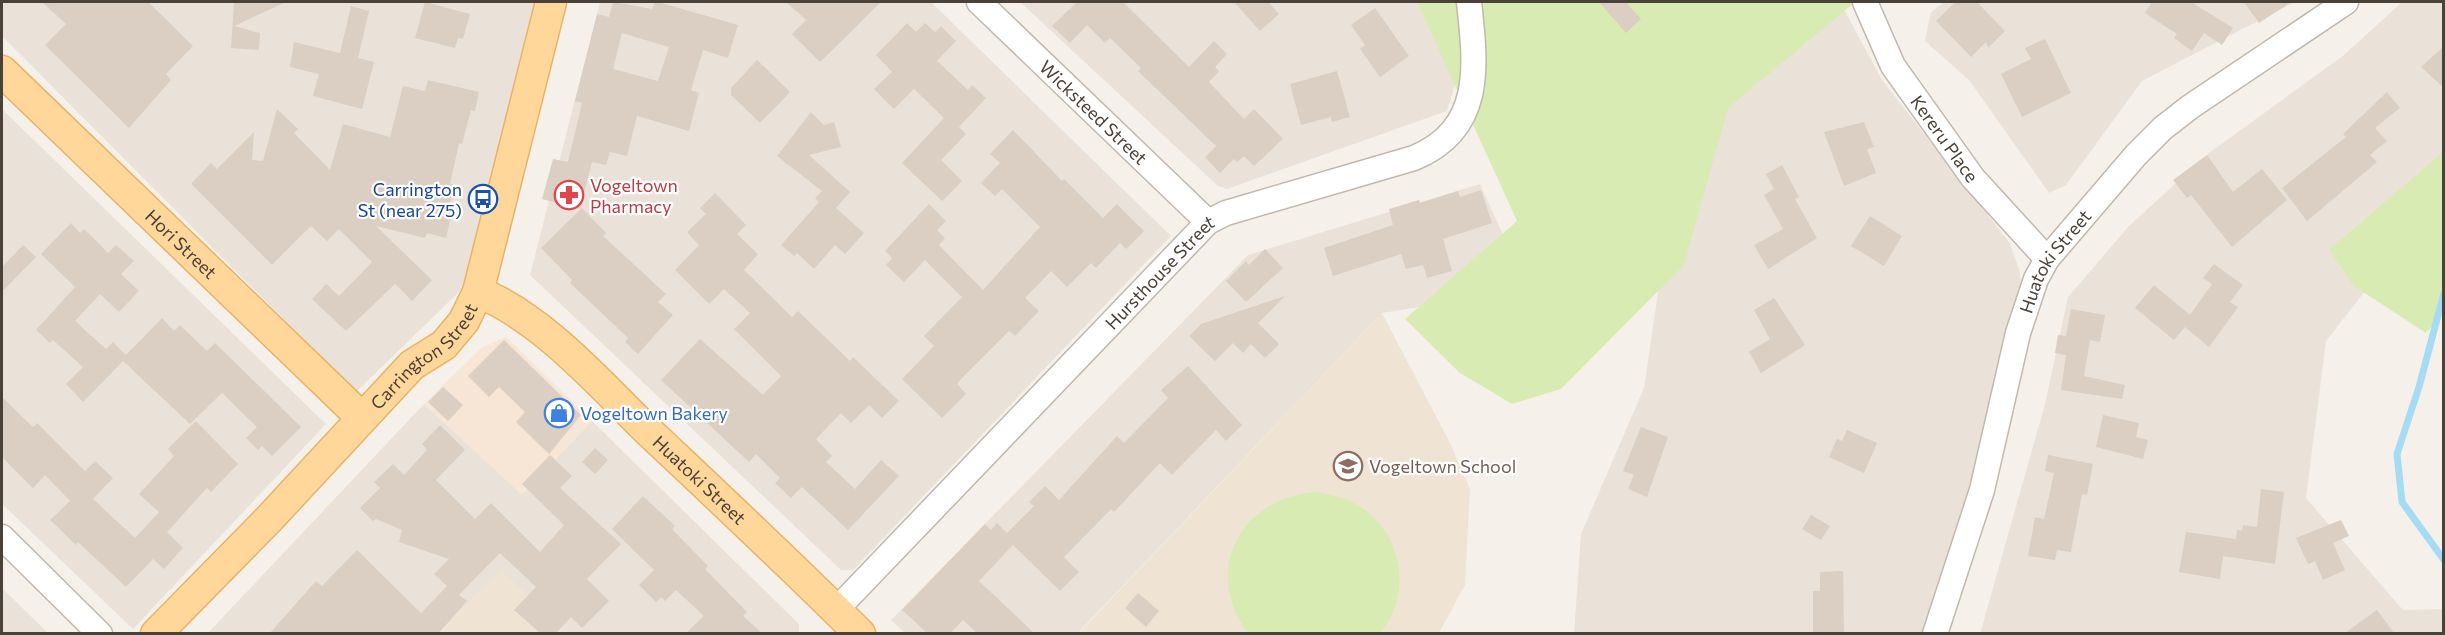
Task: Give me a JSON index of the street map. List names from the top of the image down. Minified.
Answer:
{"streets":{"main road":["Hori Street","Huatoki Street","Carrington Street"],"street":["Wicksteed Street","Kereru Place","Hursthouse Street"]},"crossings":[["Wicksteed Street","Hursthouse Street"],["Kereru Place","Huatoki Street"],["Hori Street","Carrington Street"],["Huatoki Street","Hursthouse Street"],["Huatoki Street","Carrington Street"]],"places":{"pharmacy":["Vogeltown Pharmacy"],"bus stop":["Carrington St (near 275)"],"shop":["Vogeltown Bakery"],"school or university":["Vogeltown School"]}}
